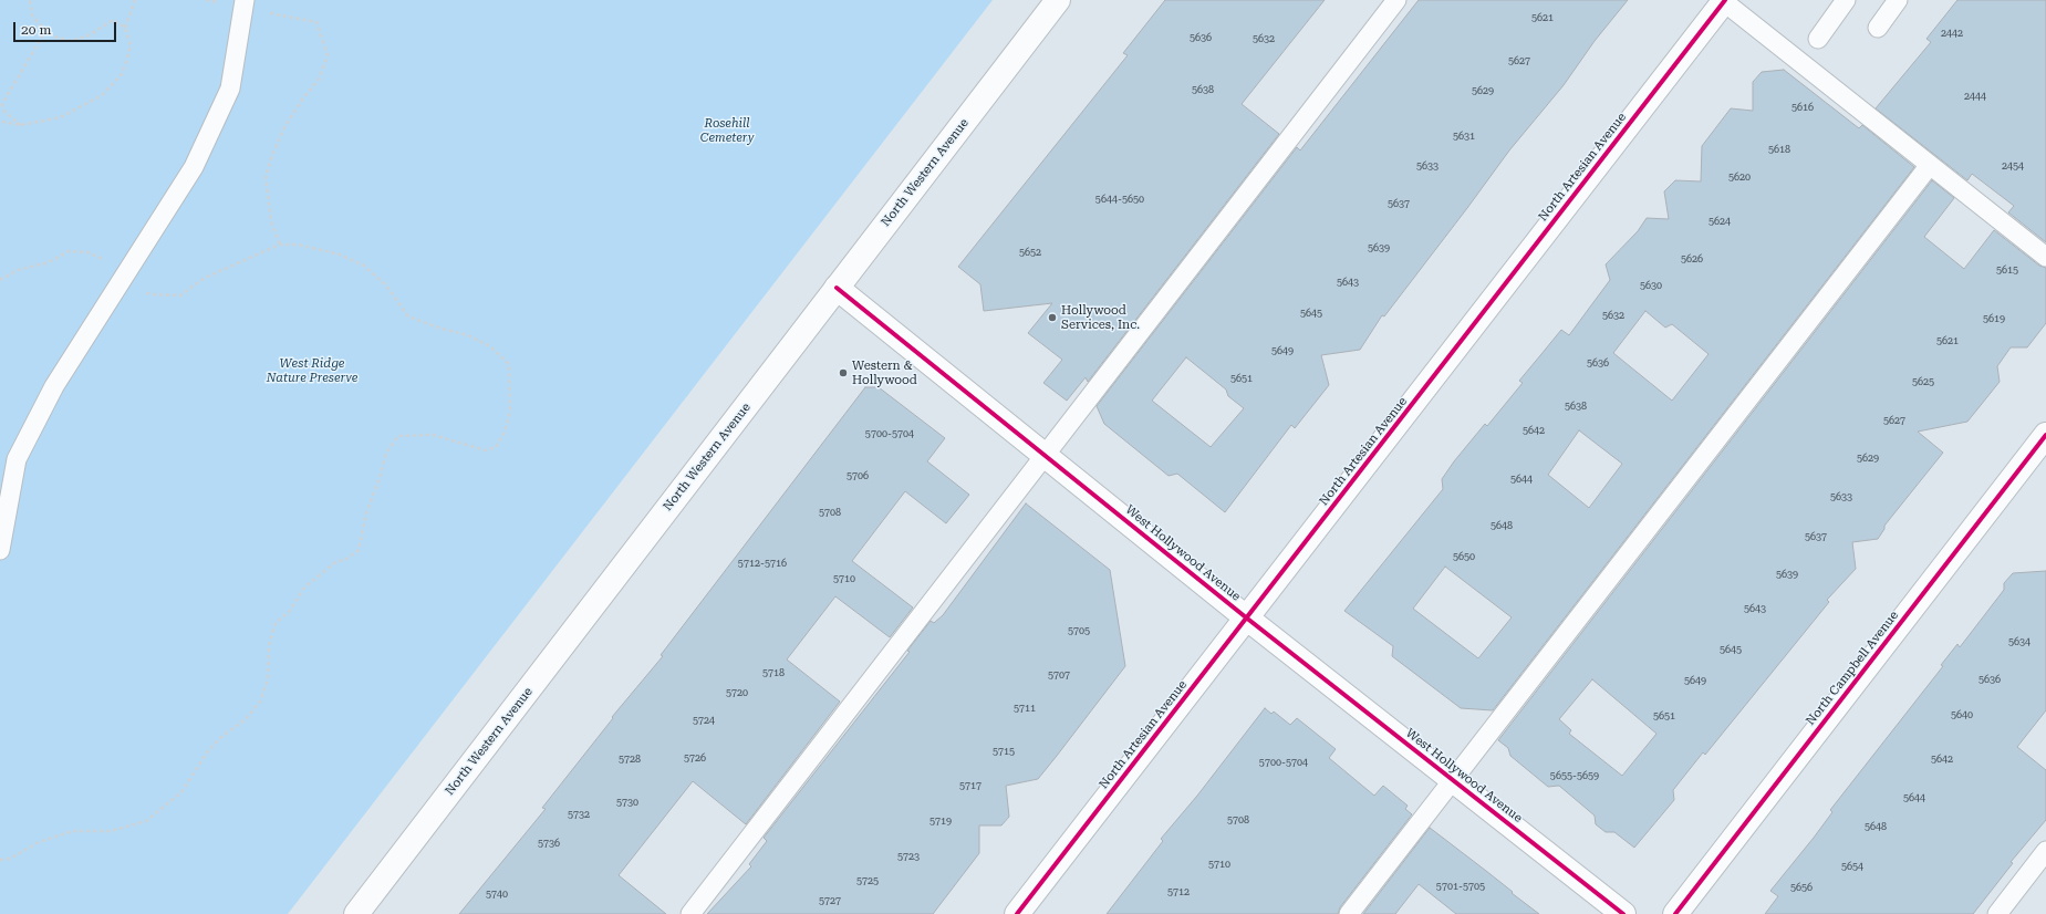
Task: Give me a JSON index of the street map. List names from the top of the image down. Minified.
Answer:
{"streets":{"street":["North Artesian Avenue","North Western Avenue","West Hollywood Avenue","North Campbell Avenue"]},"crossings":[["North Artesian Avenue","West Hollywood Avenue"],["North Western Avenue","West Hollywood Avenue"]],"parks":["Rosehill Cemetery","West Ridge Nature Preserve"],"places":["Hollywood Services, Inc.","Western & Hollywood"],"house_numbers":["5621","2442","5636","5632","5627","5638","5629","2444","5616","5631","5618","5633","2454","5620","5644-5650","5637","5624","5639","5652","5626","5615","5643","5630","5645","5632","5619","5621","5649","5636","5651","5625","5638","5627","5642","5700-5704","5629","5706","5644","5633","5708","5648","5637","5650","5712-5716","5639","5710","5643","5705","5634","5645","5718","5707","5636","5649","5720","5711","5640","5651","5724","5715","5726","5728","5642","5700-5704","5655-5659","5717","5644","5730","5732","5708","5719","5648","5736","5723","5710","5654","5725","5701-5705","5656","5712","5740","5727"],"scale_bar":"20 m"}
